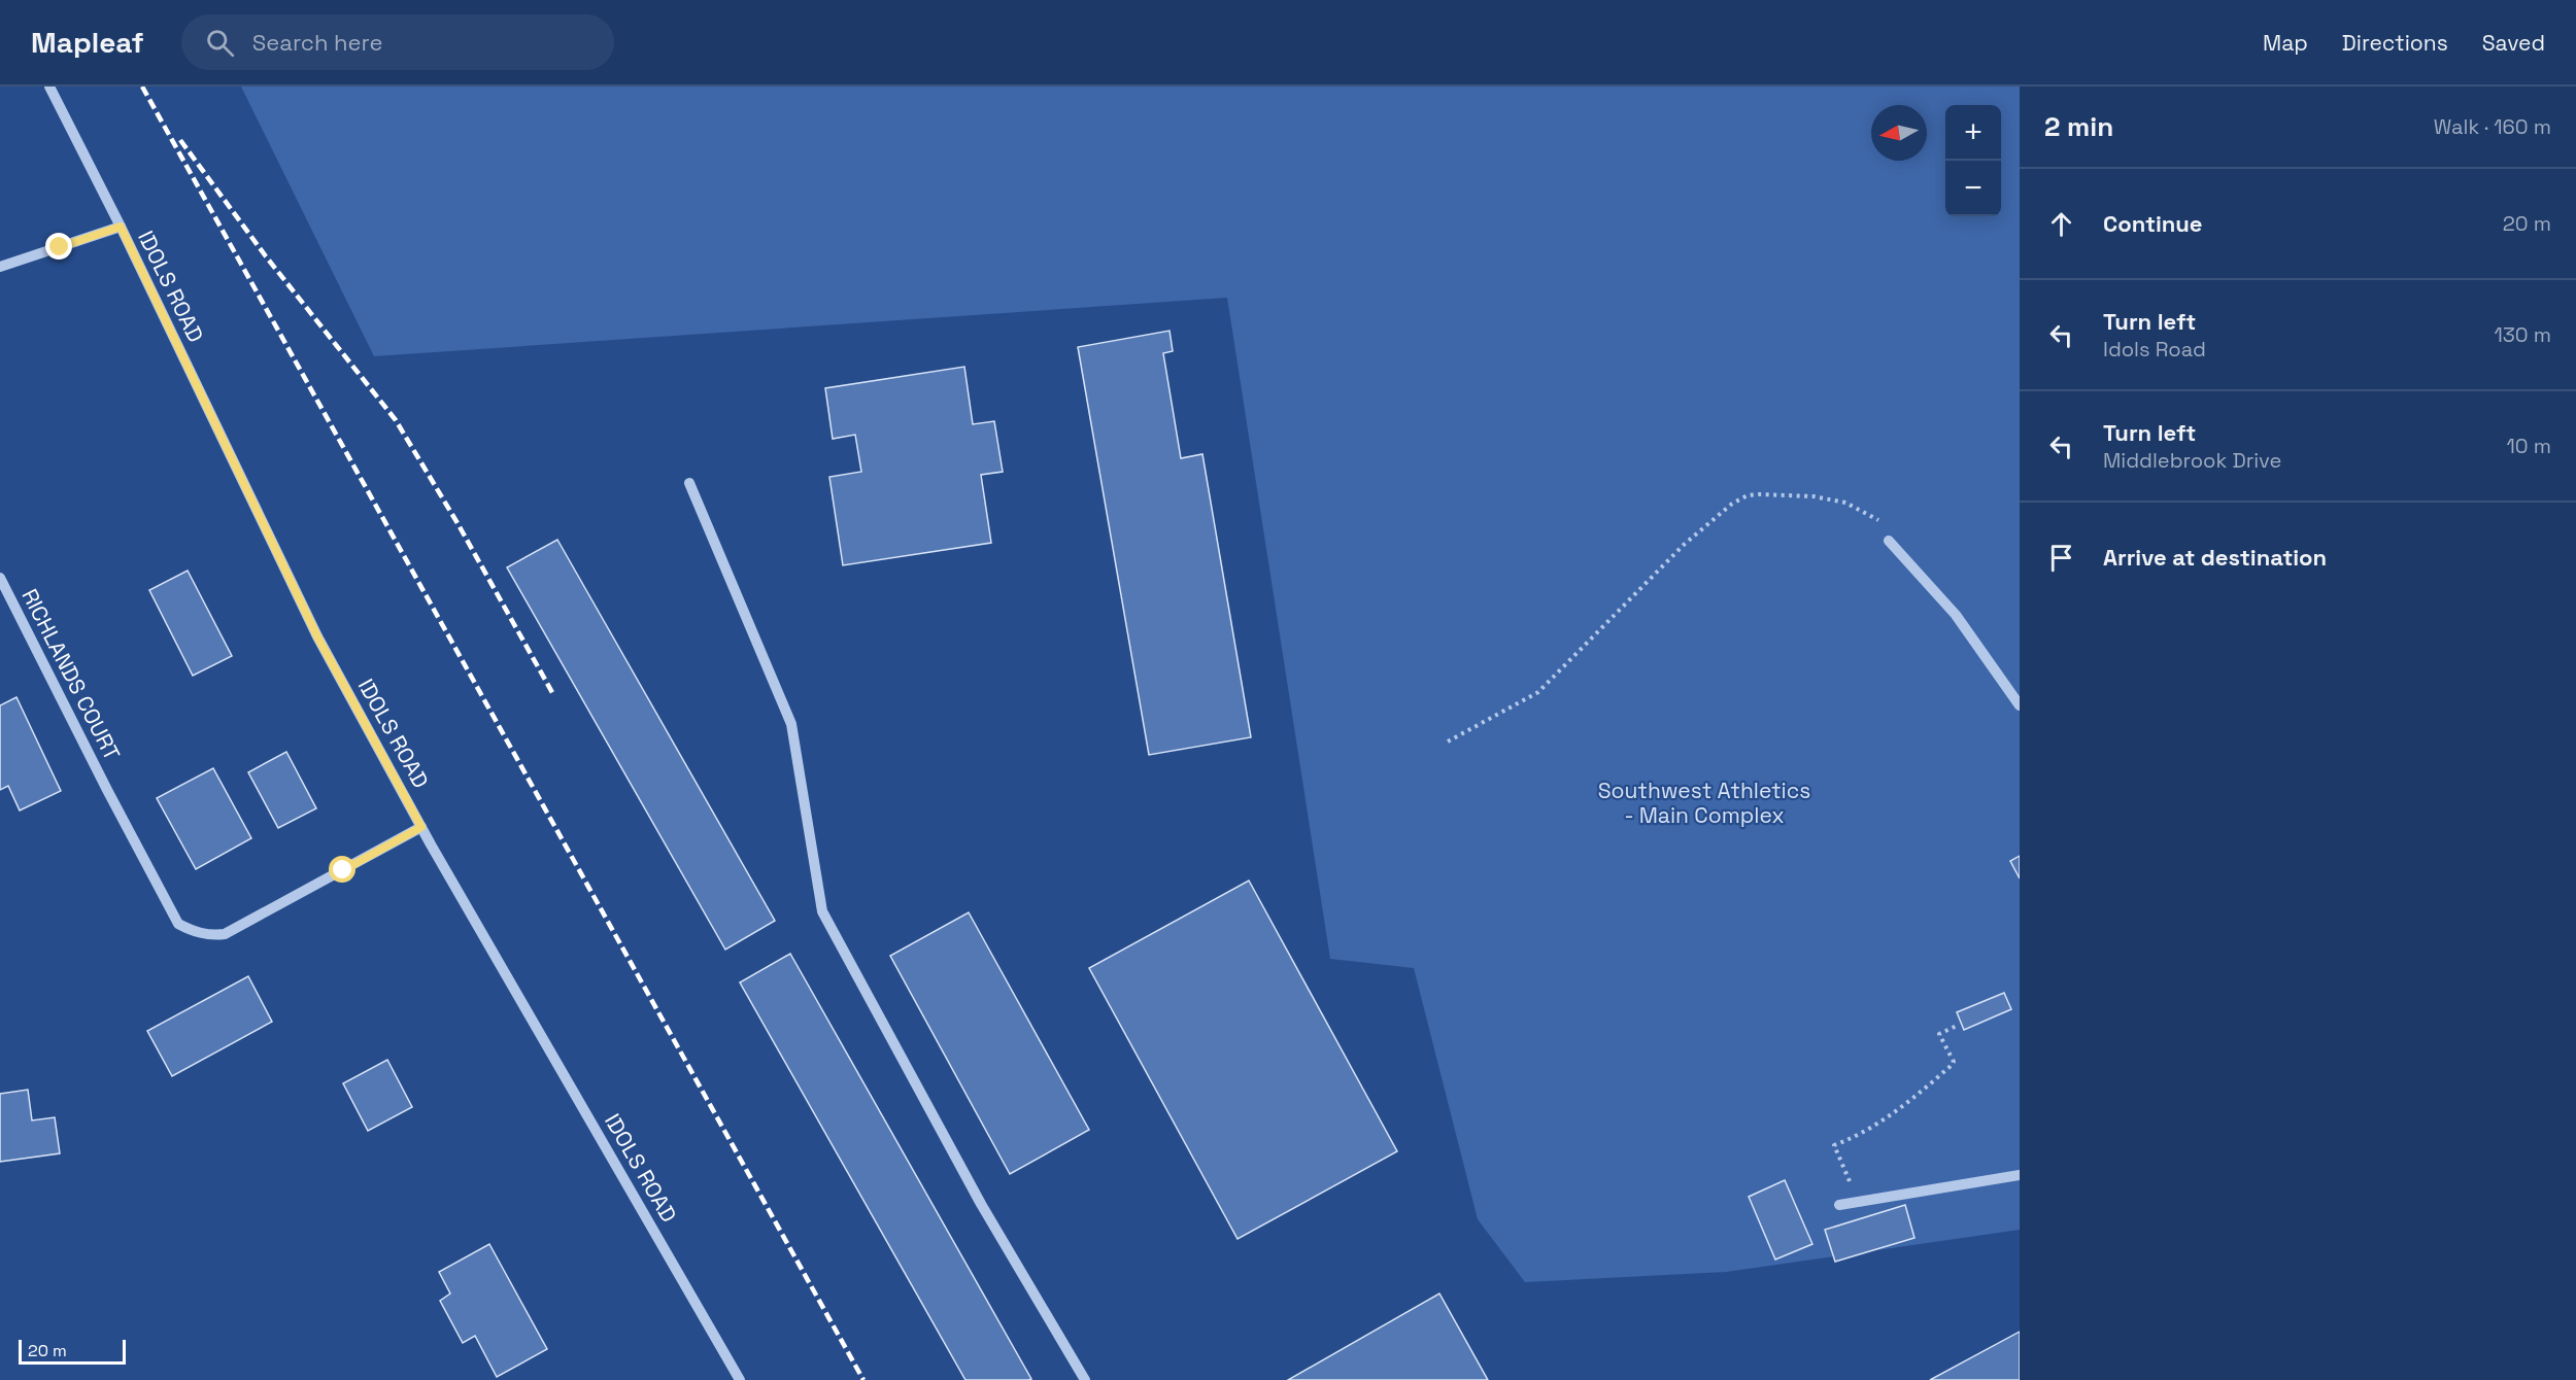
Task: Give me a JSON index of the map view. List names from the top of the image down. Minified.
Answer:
{"streets":{"street":["IDOLS ROAD","RICHLANDS COURT"]},"crossings":[["IDOLS ROAD","RICHLANDS COURT"]],"parks":["Southwest Athletics - Main Complex"],"scale_bar":"20 m","north":"left","page":{"header":"Mapleaf","search":"Search here","nav":["Map","Directions","Saved"],"heading":["2 min","Walk · 160 m"],"map_buttons":["+","−"],"list":[["Continue","20 m"],["Turn left","Idols Road","130 m"],["Turn left","Middlebrook Drive","10 m"],"Arrive at destination"],"scale":"20 m"}}
